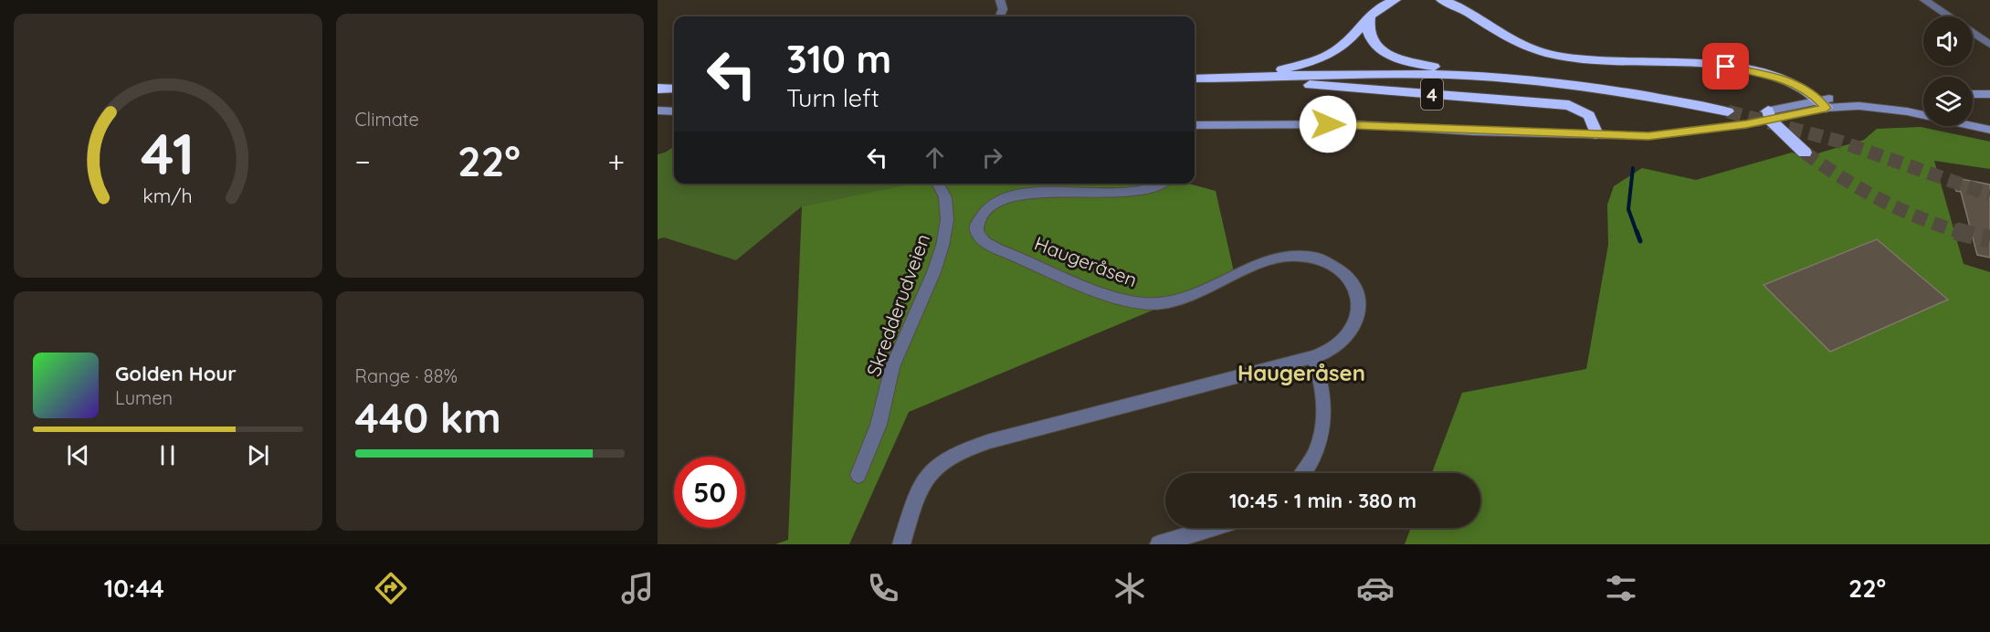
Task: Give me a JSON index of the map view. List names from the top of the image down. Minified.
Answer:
{"streets":{"highway":["4"],"street":["Haugeråsen","Skredderudveien"]},"districts":["Haugeråsen"],"page":{"tile":["Climate",["Range · 88%","440 km"]],"turn":["310 m","Turn left"],"heat":["−","22°","+"],"song":["Golden Hour","Lumen"],"limit":"50","trip":"10:45 · 1 min · 380 m","tabs":["10:44","22°"],"gauge":["41","km/h"]}}
